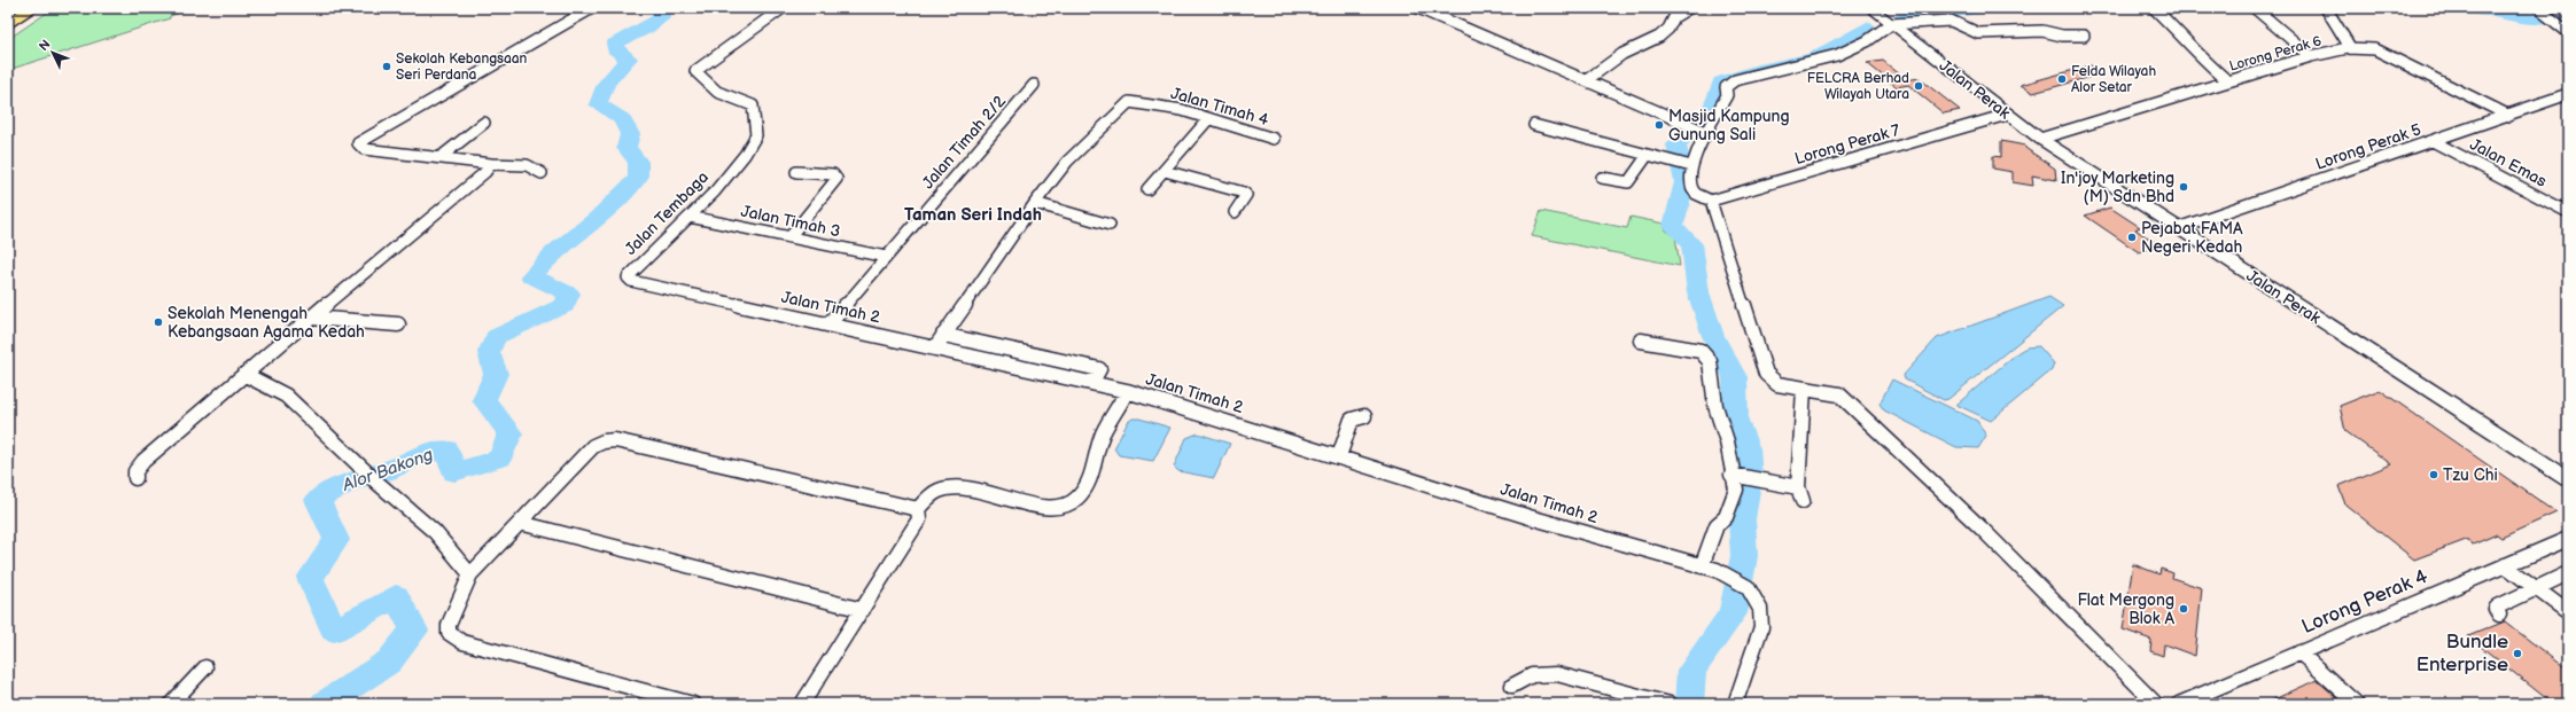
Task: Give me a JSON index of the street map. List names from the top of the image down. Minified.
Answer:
{"streets":{"street":["Lorong Perak 6","Jalan Perak","Jalan Timah 4","Jalan Timah 2/2","Lorong Perak 7","Lorong Perak 5","Jalan Emas","Jalan Tembaga","Jalan Timah 3","Jalan Timah 2","Lorong Perak 4"]},"crossings":[["Lorong Perak 6","Jalan Perak"],["Lorong Perak 6","Lorong Perak 5"],["Jalan Perak","Lorong Perak 7"],["Jalan Perak","Lorong Perak 5"],["Jalan Timah 2/2","Jalan Timah 3"],["Jalan Timah 2/2","Jalan Timah 2"],["Lorong Perak 5","Jalan Emas"],["Jalan Tembaga","Jalan Timah 3"],["Jalan Tembaga","Jalan Timah 2"]],"districts":["Taman Seri Indah"],"water":["Alor Bakong"],"places":["Sekolah Kebangsaan Seri Perdana","Felda Wilayah Alor Setar","FELCRA Berhad Wilayah Utara","Masjid Kampung Gunung Sali","In'joy Marketing (M) Sdn Bhd","Pejabat FAMA Negeri Kedah","Sekolah Menengah Kebangsaan Agama Kedah","Tzu Chi","Flat Mergong Blok A","Bundle Enterprise"],"north":"top left"}
